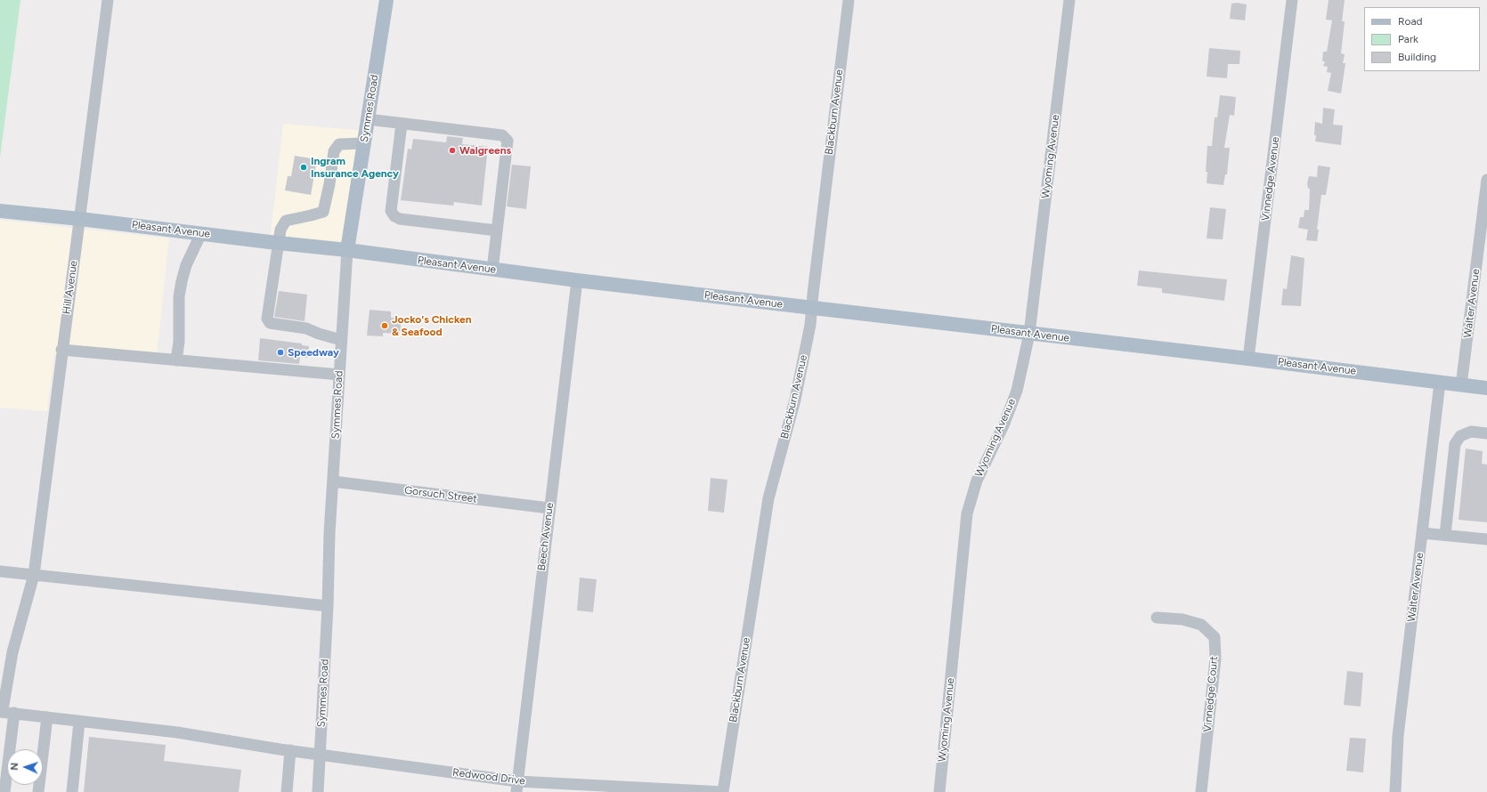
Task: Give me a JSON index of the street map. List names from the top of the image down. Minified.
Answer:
{"streets":{"main road":["Symmes Road","Pleasant Avenue"],"street":["Blackburn Avenue","Wyoming Avenue","Vinnedge Avenue","Hill Avenue","Walter Avenue","Gorsuch Street","Beech Avenue","Vinnedge Court","Redwood Drive"]},"crossings":[["Symmes Road","Pleasant Avenue"],["Symmes Road","Gorsuch Street"],["Symmes Road","Redwood Drive"],["Blackburn Avenue","Pleasant Avenue"],["Blackburn Avenue","Redwood Drive"],["Wyoming Avenue","Pleasant Avenue"],["Vinnedge Avenue","Pleasant Avenue"],["Pleasant Avenue","Hill Avenue"],["Pleasant Avenue","Walter Avenue"],["Pleasant Avenue","Beech Avenue"],["Hill Avenue","Redwood Drive"],["Gorsuch Street","Beech Avenue"],["Beech Avenue","Redwood Drive"]],"places":["Walgreens","Ingram Insurance Agency","Jocko's Chicken & Seafood","Speedway"],"legend":["Road","Park","Building"],"north":"left"}
